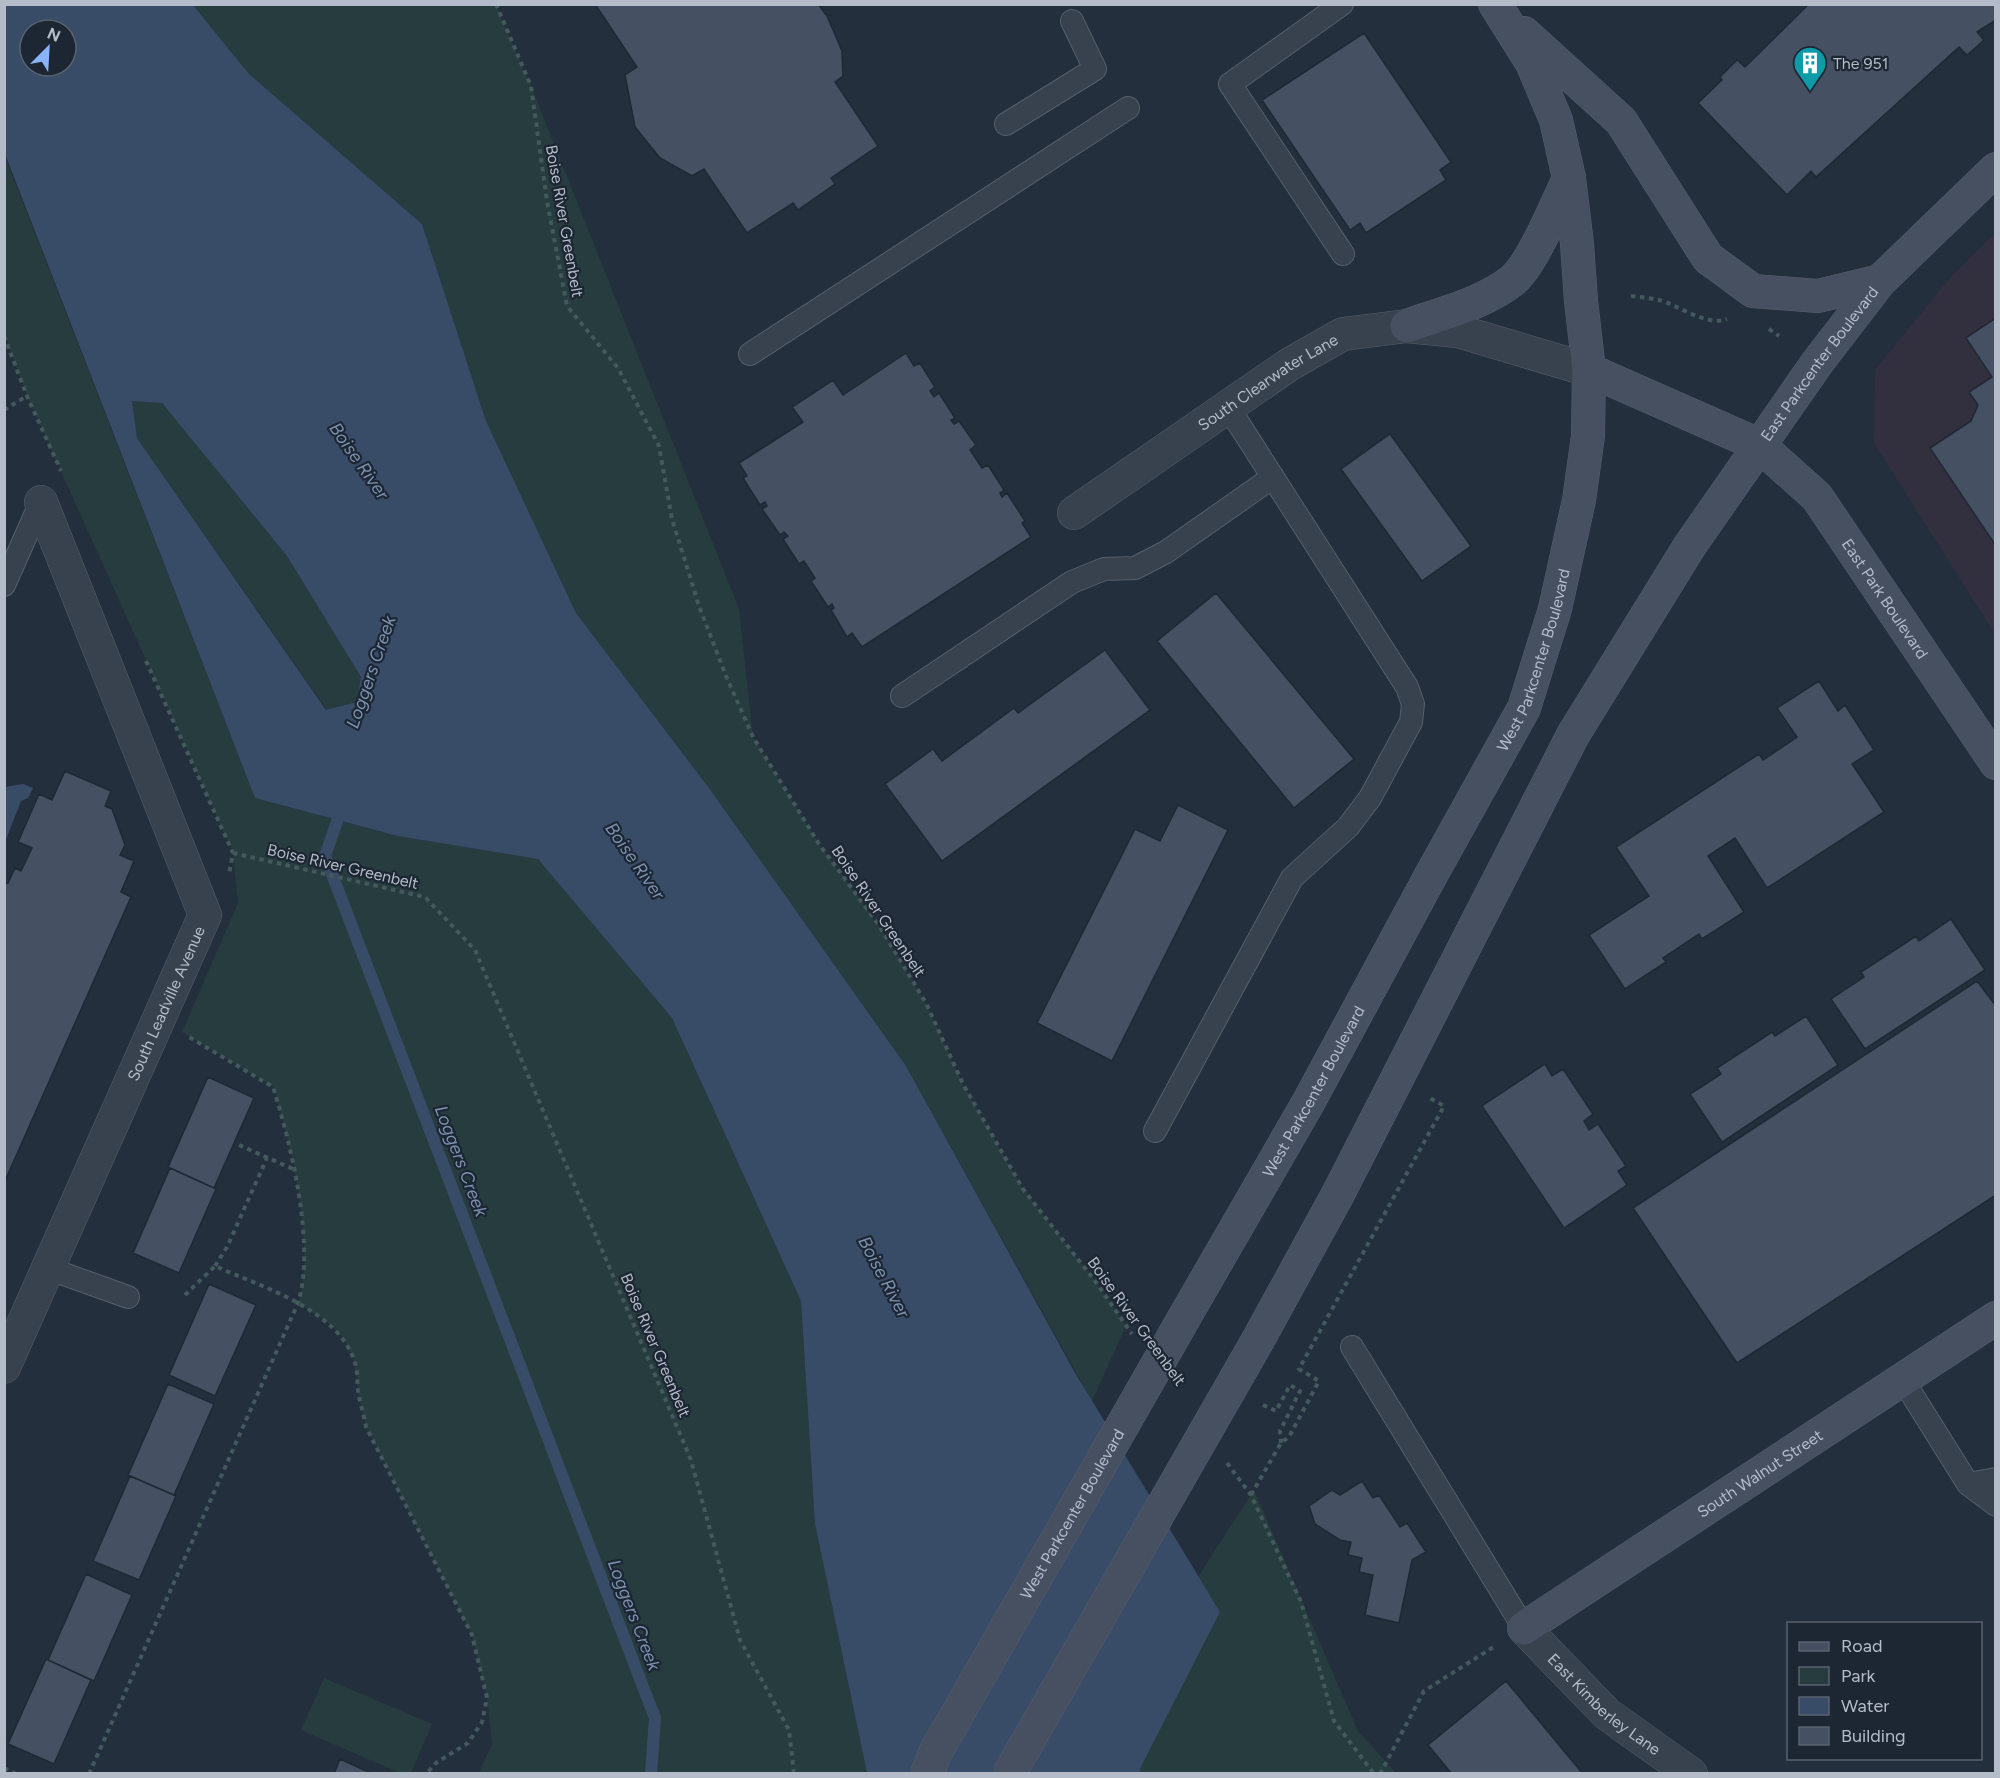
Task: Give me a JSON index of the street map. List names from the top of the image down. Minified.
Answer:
{"streets":{"main road":["East Parkcenter Boulevard","East Park Boulevard","West Parkcenter Boulevard","South Walnut Street"],"street":["South Clearwater Lane","South Leadville Avenue","East Kimberley Lane"],"path":["Boise River Greenbelt"]},"crossings":[["East Parkcenter Boulevard","East Park Boulevard"],["South Clearwater Lane","East Park Boulevard"],["South Clearwater Lane","West Parkcenter Boulevard"],["East Park Boulevard","West Parkcenter Boulevard"],["South Walnut Street","East Kimberley Lane"]],"water":["Boise River","Loggers Creek"],"places":{"building":["The 951"]},"legend":["Road","Park","Water","Building"],"north":"top right"}
